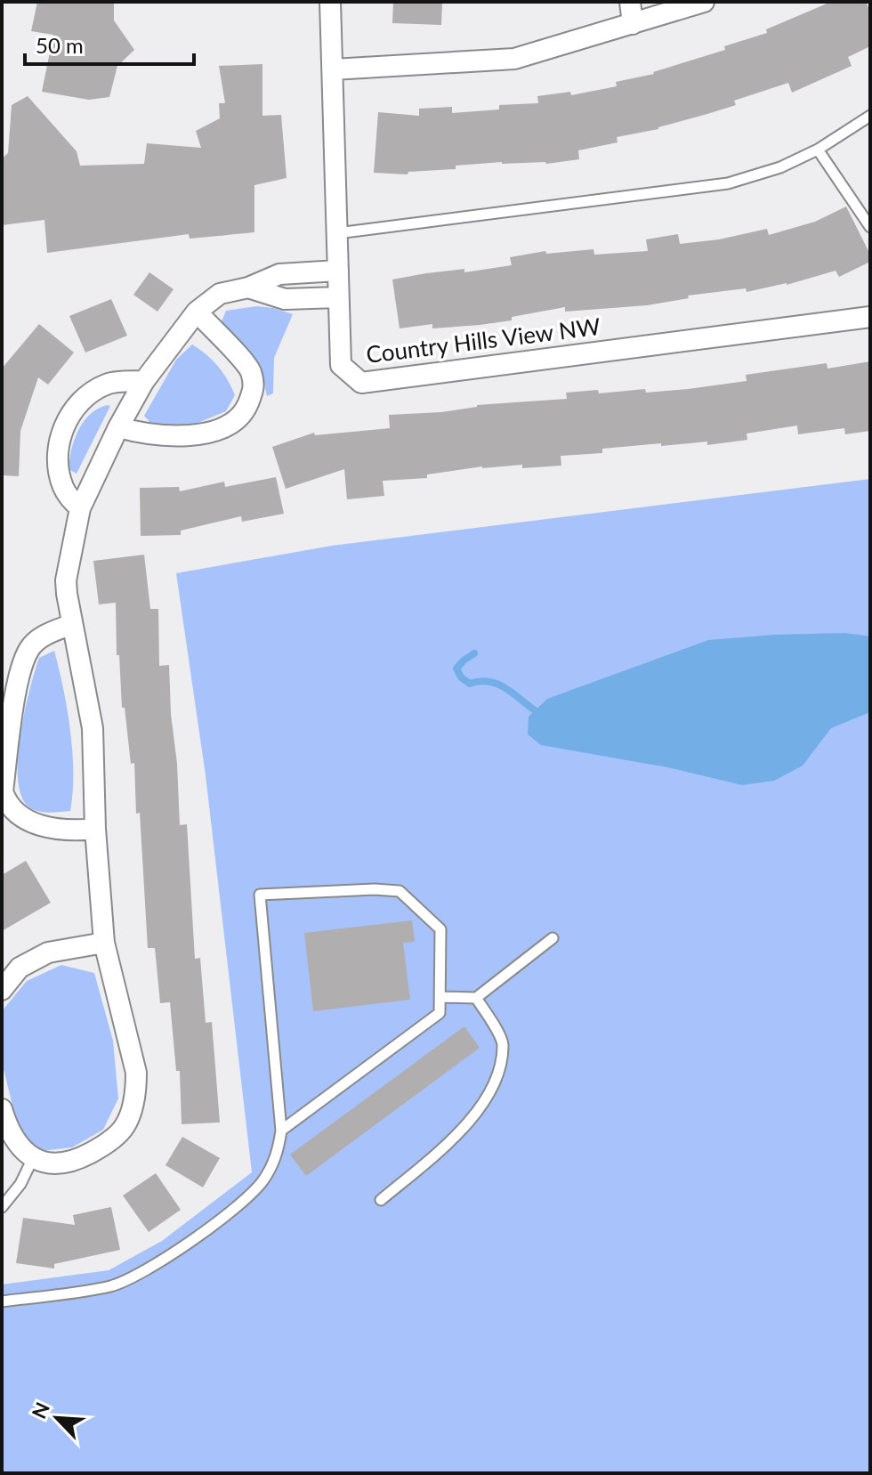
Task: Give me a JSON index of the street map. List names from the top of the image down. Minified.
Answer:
{"streets":{"street":["Country Hills View NW"]},"scale_bar":"50 m","north":"top left"}
